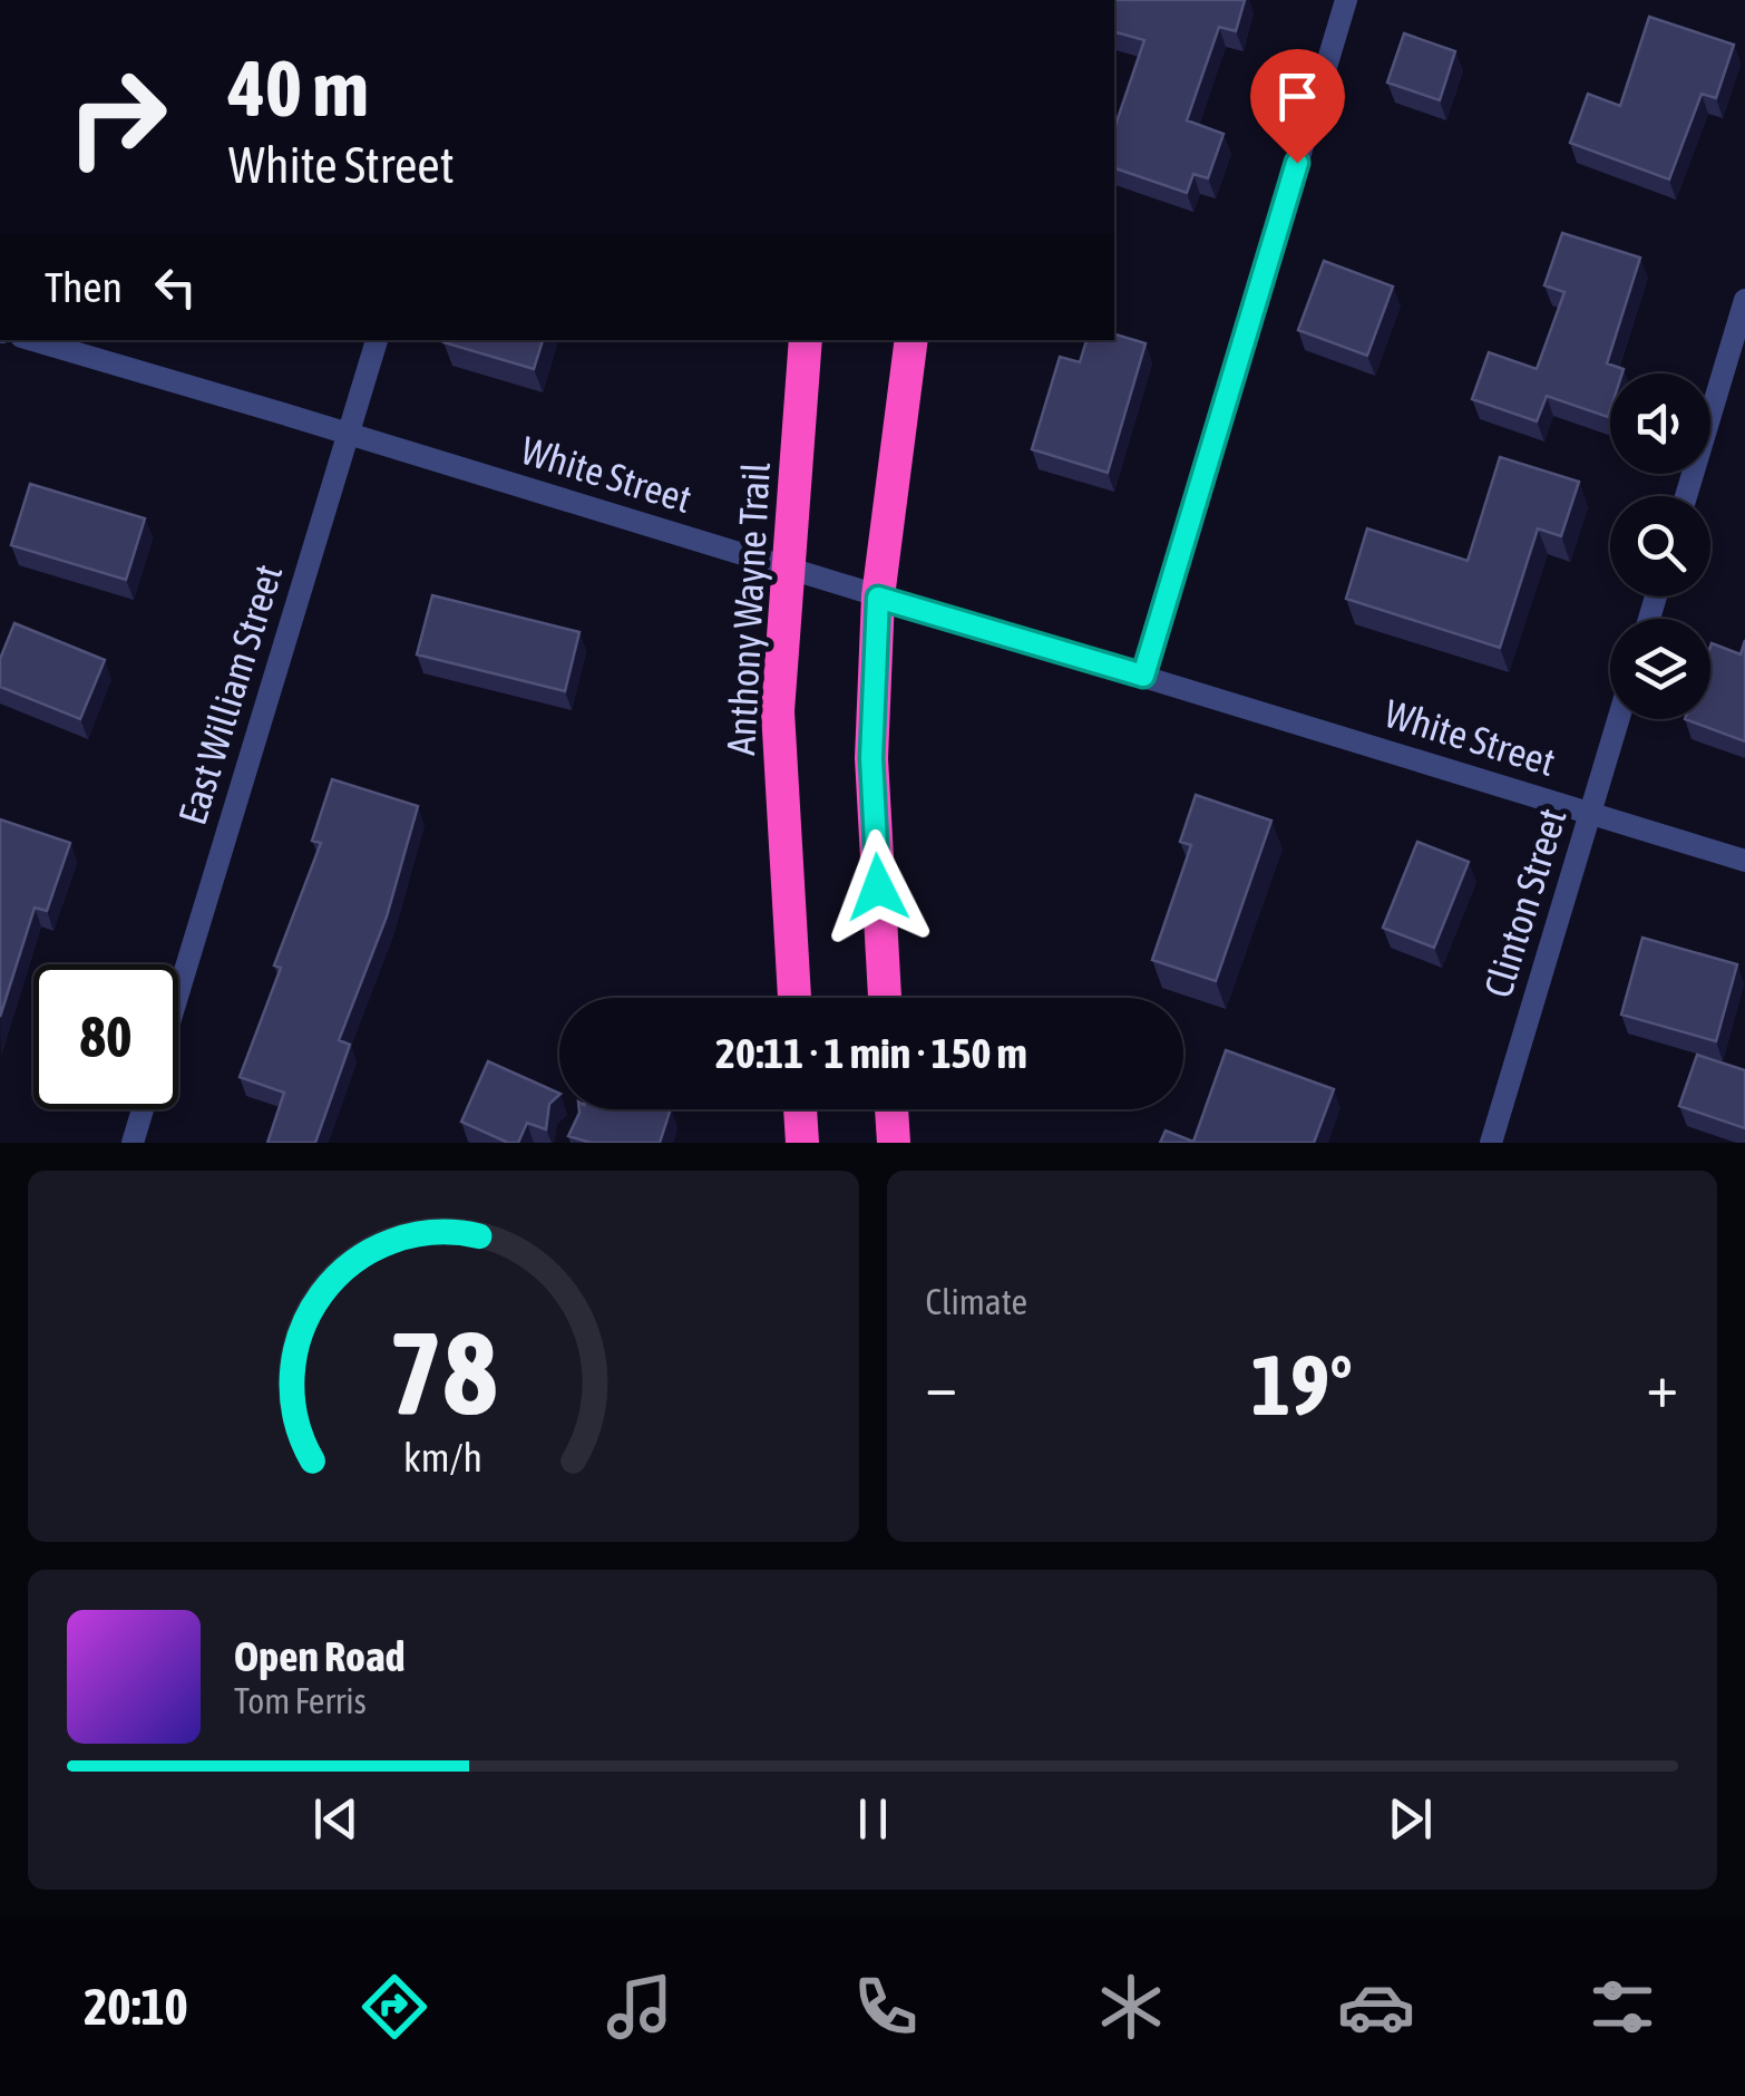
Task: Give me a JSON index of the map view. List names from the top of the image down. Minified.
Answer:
{"streets":{"highway":["Anthony Wayne Trail"],"street":["White Street","East William Street","Clinton Street"]},"crossings":[["White Street","Anthony Wayne Trail"],["White Street","East William Street"],["White Street","Clinton Street"]],"page":{"turn":["40 m","White Street"],"then":"Then","limit":"80","trip":"20:11 · 1 min · 150 m","tile":"Climate","heat":["−","19°","+"],"song":["Open Road","Tom Ferris"],"tabs":"20:10","gauge":["78","km/h"]}}
